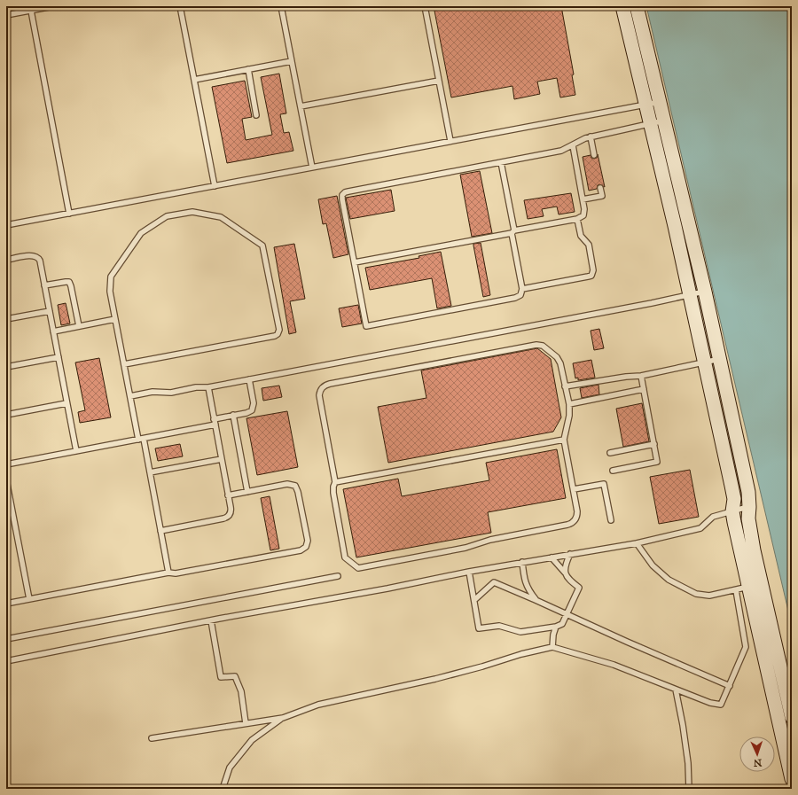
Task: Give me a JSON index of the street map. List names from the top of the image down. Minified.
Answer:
{"north":"bottom"}
